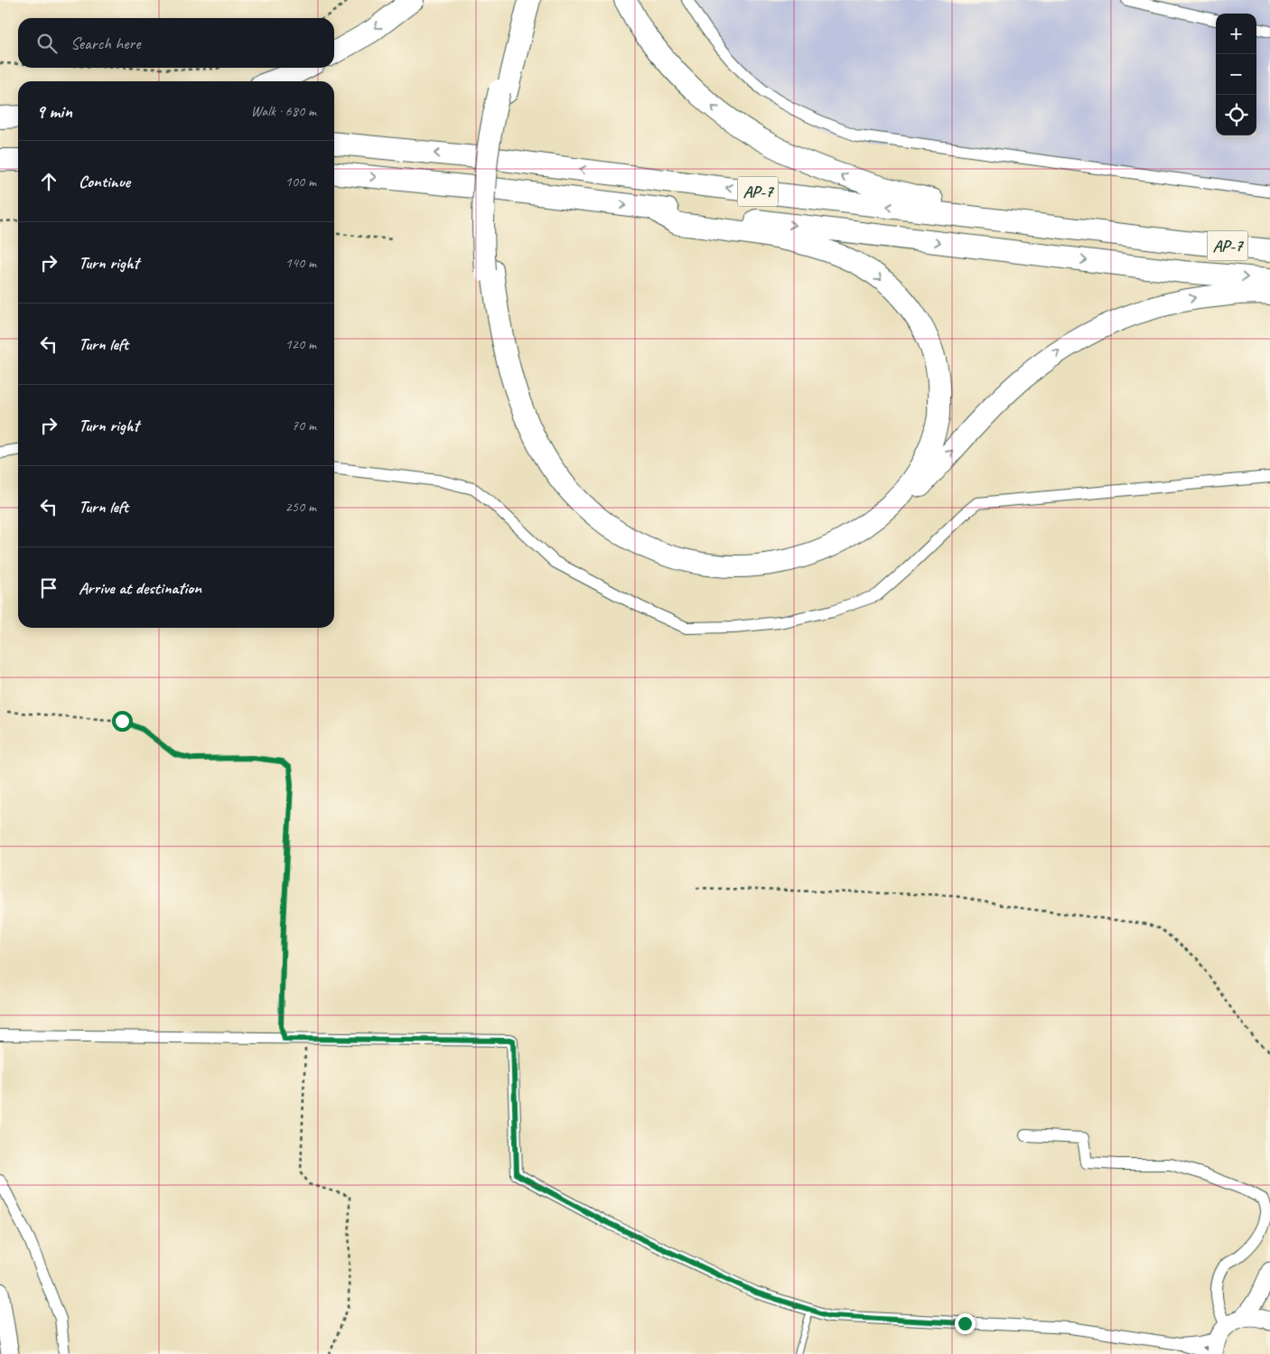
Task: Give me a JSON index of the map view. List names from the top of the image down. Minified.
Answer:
{"streets":{"highway":["AP-7"]},"page":{"map_buttons":["+","−"],"search":"Search here","heading":["9 min","Walk · 680 m"],"list":[["Continue","100 m"],["Turn right","140 m"],["Turn left","120 m"],["Turn right","70 m"],["Turn left","250 m"],"Arrive at destination"]}}
